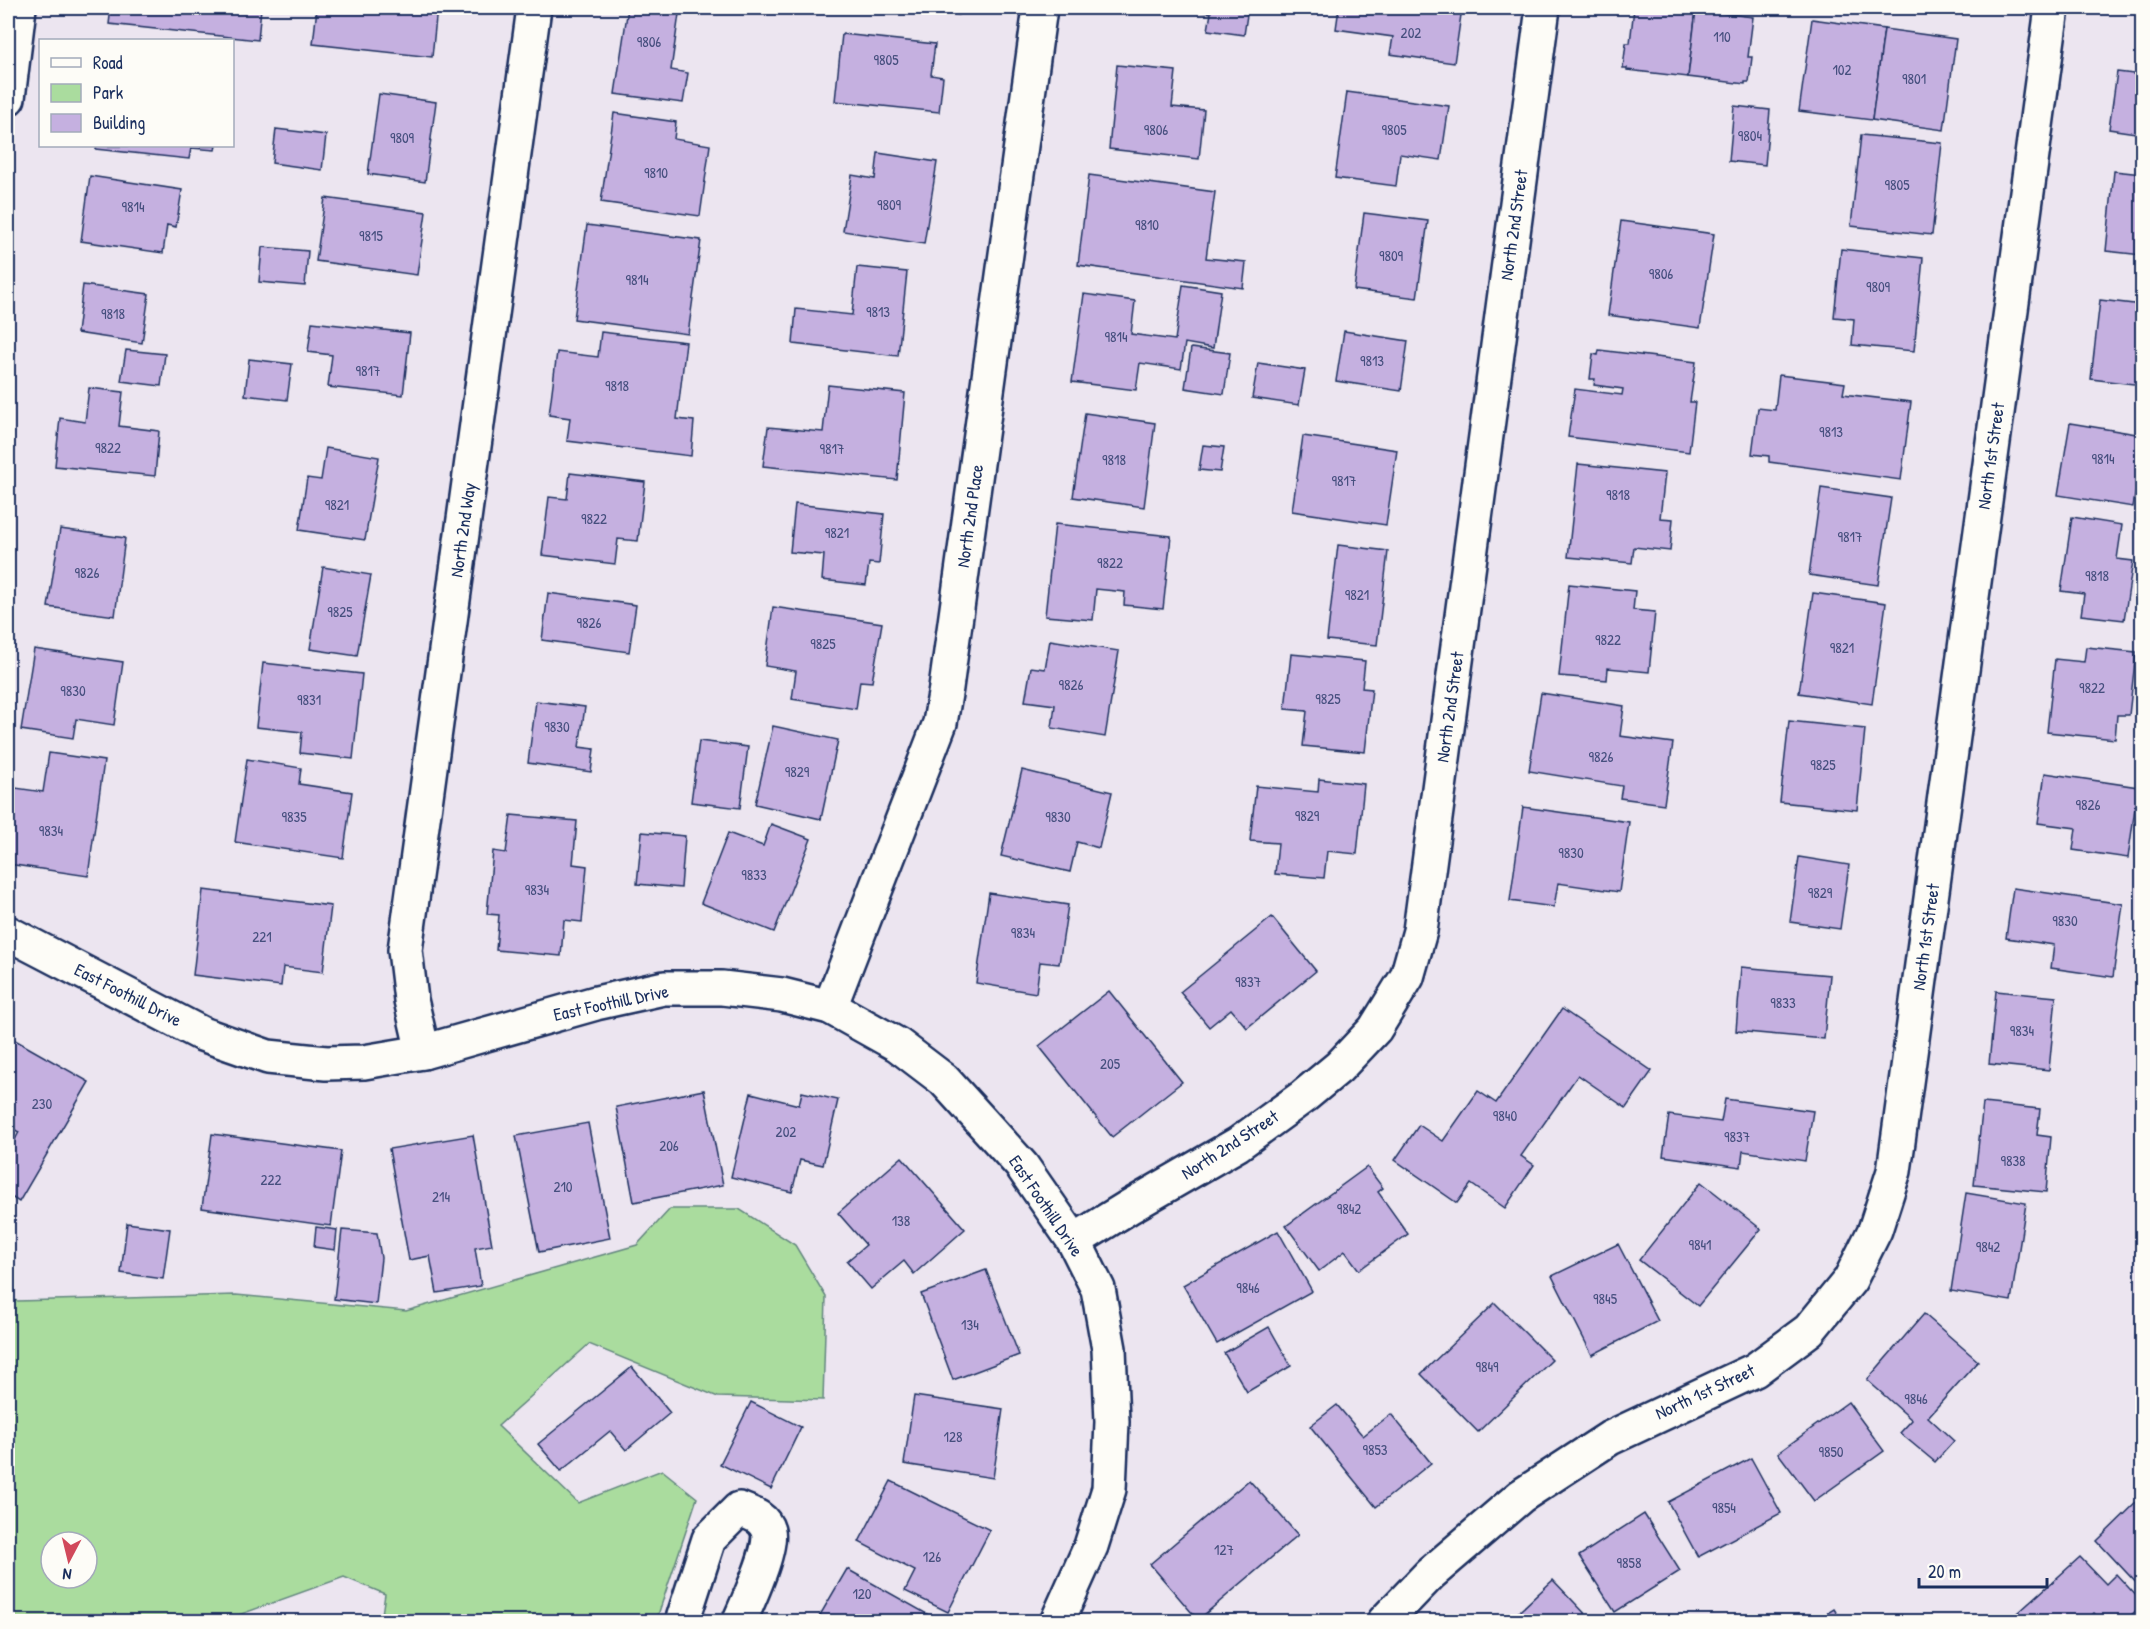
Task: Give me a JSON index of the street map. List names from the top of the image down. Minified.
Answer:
{"streets":{"street":["North 2nd Street","North 1st Street","North 2nd Place","North 2nd Way","East Foothill Drive"]},"crossings":[["North 2nd Street","East Foothill Drive"],["North 2nd Place","East Foothill Drive"],["North 2nd Way","East Foothill Drive"]],"house_numbers":["202","110","9806","9805","102","9801","9806","9805","9804","9809","9810","9805","9809","9814","9810","9815","9809","9806","9814","9809","9813","9818","9814","9813","9817","9818","9813","9822","9817","9814","9818","9817","9818","9821","9822","9821","9817","9822","9826","9818","9821","9825","9826","9822","9825","9821","9826","9822","9830","9825","9831","9830","9826","9825","9829","9826","9829","9835","9830","9834","9830","9833","9834","9829","9830","9834","221","9837","9833","9834","205","230","9840","202","9837","206","9838","222","210","214","9842","138","9841","9842","9846","9845","134","9849","9846","128","9853","9850","9854","127","126","9858","120"],"legend":["Road","Park","Building"],"scale_bar":"20 m","north":"bottom"}
